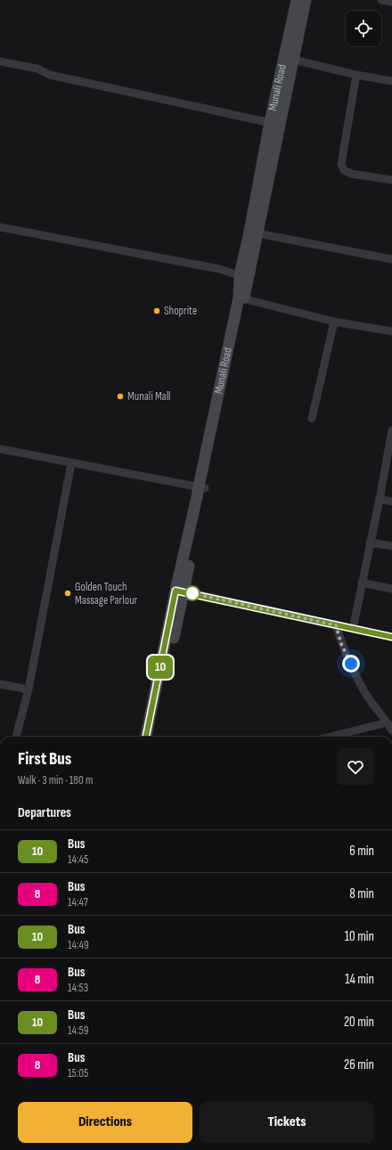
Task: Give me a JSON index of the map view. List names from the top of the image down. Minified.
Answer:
{"streets":{"main road":["Munali Road"]},"places":["Shoprite","Munali Mall","Golden Touch Massage Parlour"],"lines":["bus line 10"],"page":{"on_map":"10","heading":[["First Bus","Walk · 3 min · 180 m"],"Departures"],"list":[{"mark":"10","name":"Bus","note":"14:45","value":"6 min"},{"mark":"8","name":"Bus","note":"14:47","value":"8 min"},{"mark":"10","name":"Bus","note":"14:49","value":"10 min"},{"mark":"8","name":"Bus","note":"14:53","value":"14 min"},{"mark":"10","name":"Bus","note":"14:59","value":"20 min"},{"mark":"8","name":"Bus","note":"15:05","value":"26 min"}],"buttons":["Directions","Tickets"]}}
